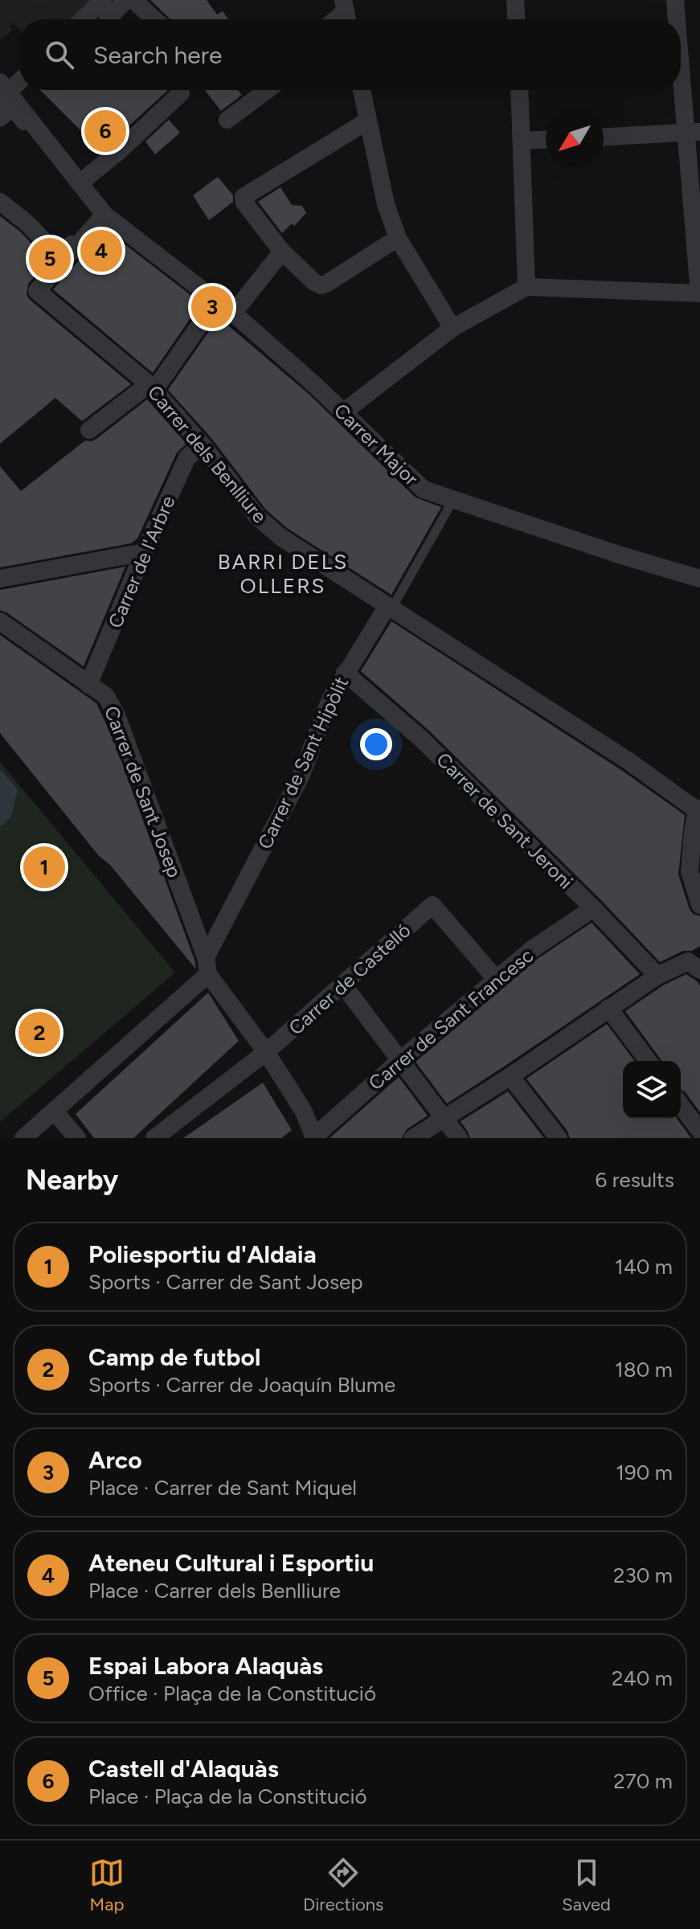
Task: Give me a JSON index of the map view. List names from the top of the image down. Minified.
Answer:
{"streets":{"street":["Carrer Major","Carrer dels Benlliure","Carrer de l'Arbre","Carrer de Sant Hipòlit","Carrer de Sant Josep","Carrer de Sant Jeroni","Carrer de Castelló","Carrer de Sant Francesc"]},"crossings":[["Carrer Major","Carrer dels Benlliure"],["Carrer Major","Carrer de Sant Hipòlit"],["Carrer dels Benlliure","Carrer de l'Arbre"],["Carrer dels Benlliure","Carrer de Sant Hipòlit"],["Carrer de l'Arbre","Carrer de Sant Josep"],["Carrer de Sant Hipòlit","Carrer de Sant Josep"],["Carrer de Sant Hipòlit","Carrer de Sant Jeroni"],["Carrer de Sant Josep","Carrer de Castelló"],["Carrer de Sant Josep","Carrer de Sant Francesc"],["Carrer de Sant Jeroni","Carrer de Sant Francesc"],["Carrer de Castelló","Carrer de Sant Francesc"]],"districts":["BARRI DELS OLLERS"],"north":"bottom left","page":{"search":"Search here","pins":["6","4","5","3","1","2"],"heading":["Nearby","6 results"],"list":[{"mark":"1","name":"Poliesportiu d'Aldaia","note":"Sports · Carrer de Sant Josep","value":"140 m"},{"mark":"2","name":"Camp de futbol","note":"Sports · Carrer de Joaquín Blume","value":"180 m"},{"mark":"3","name":"Arco","note":"Place · Carrer de Sant Miquel","value":"190 m"},{"mark":"4","name":"Ateneu Cultural i Esportiu","note":"Place · Carrer dels Benlliure","value":"230 m"},{"mark":"5","name":"Espai Labora Alaquàs","note":"Office · Plaça de la Constitució","value":"240 m"},{"mark":"6","name":"Castell d'Alaquàs","note":"Place · Plaça de la Constitució","value":"270 m"}],"nav":["Map","Directions","Saved"]}}
